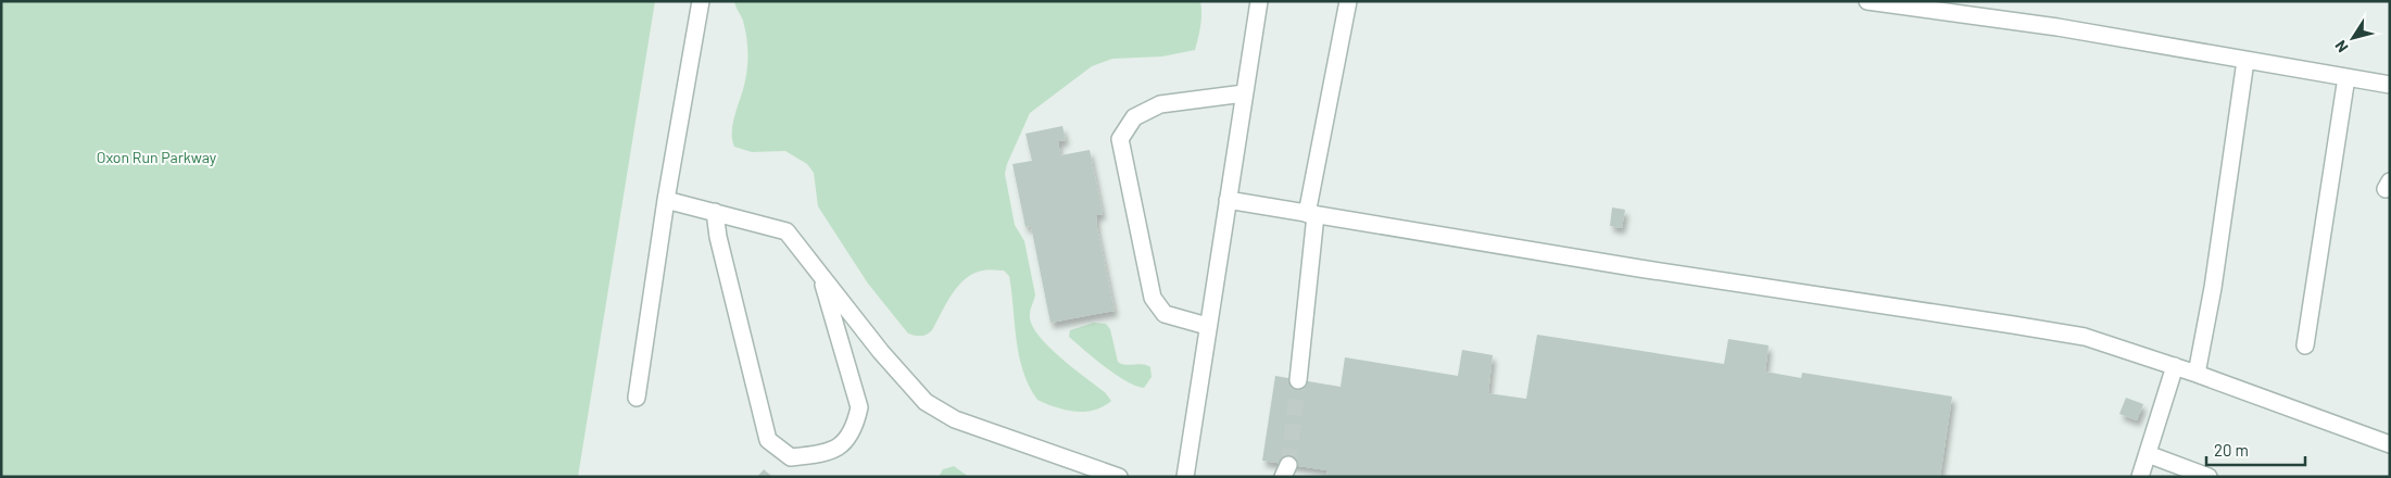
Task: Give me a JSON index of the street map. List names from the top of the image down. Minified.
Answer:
{"parks":["Oxon Run Parkway"],"scale_bar":"20 m","north":"bottom left"}
